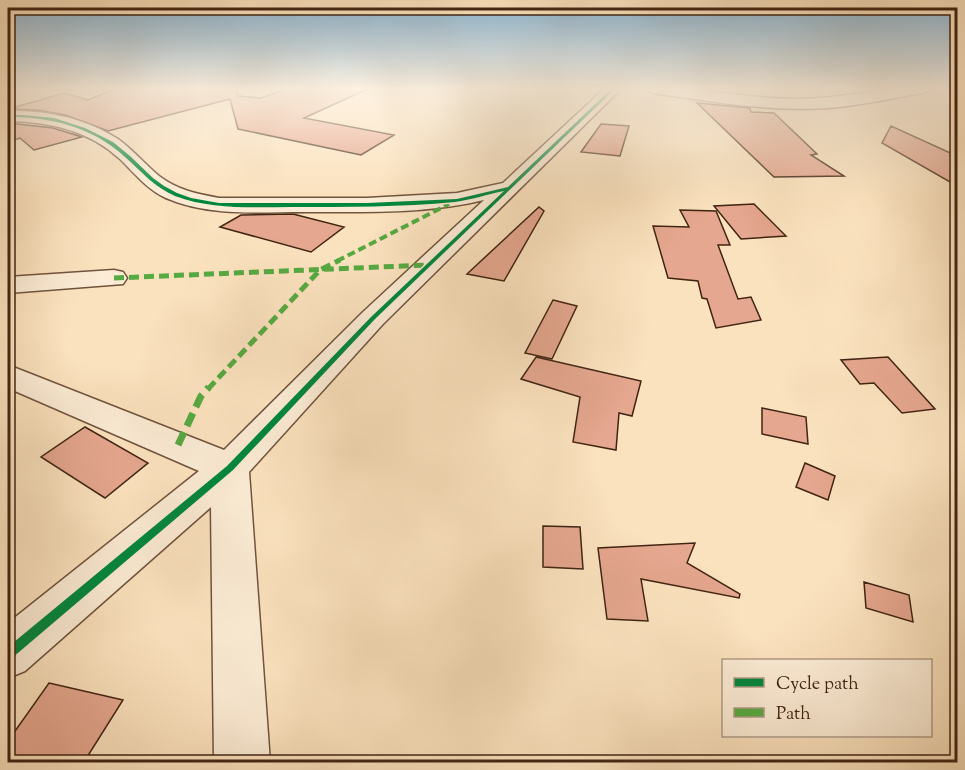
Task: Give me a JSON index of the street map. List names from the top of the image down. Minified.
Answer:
{"legend":["Cycle path","Path"]}
